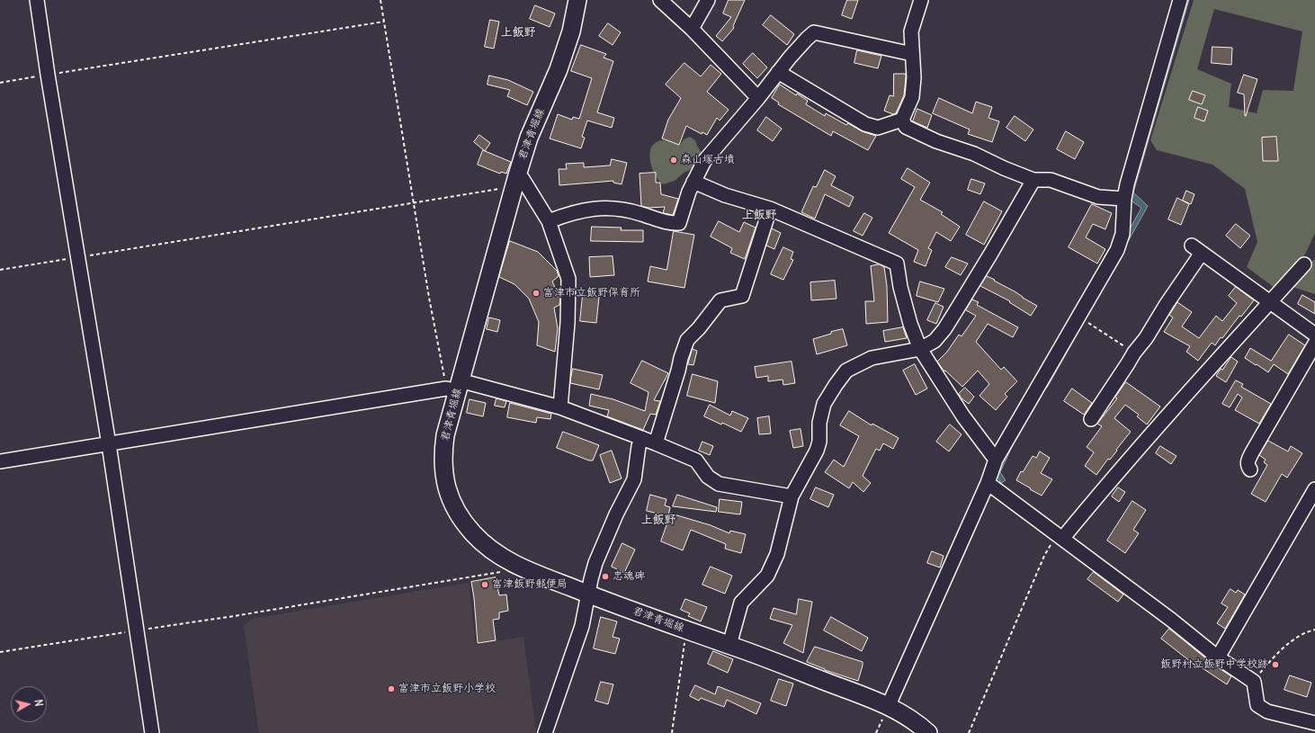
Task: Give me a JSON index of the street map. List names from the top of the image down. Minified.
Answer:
{"streets":{"main road":["君津青堀線"]},"districts":["上飯野","上飯野","上飯野"],"places":["森山塚古墳","富津市立飯野保育所","忠魂碑","富津飯野郵便局","飯野村立飯野中学校跡","富津市立飯野小学校"],"north":"right"}
